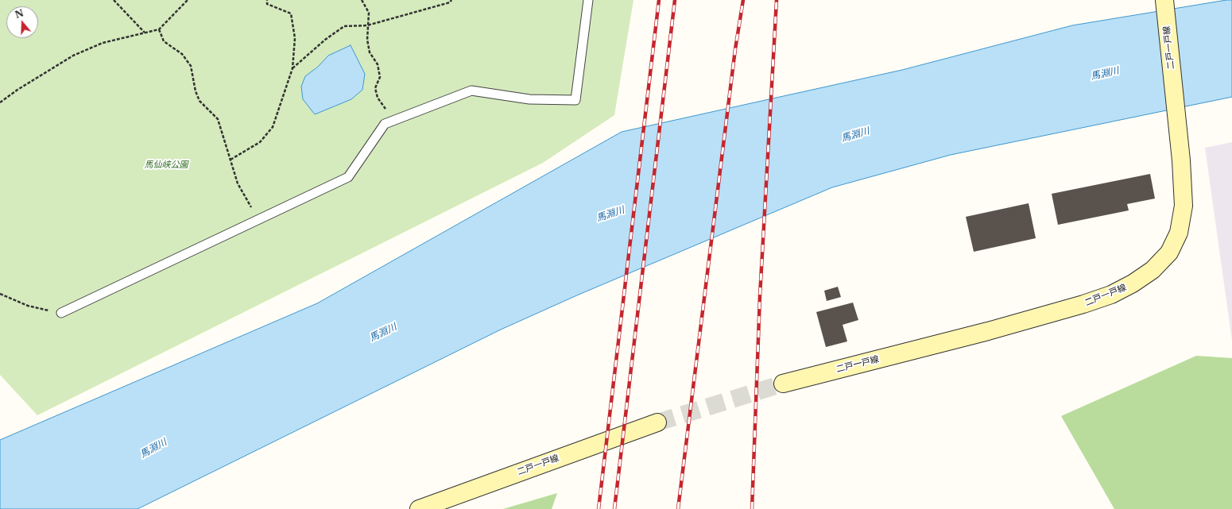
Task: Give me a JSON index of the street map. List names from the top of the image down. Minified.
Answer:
{"streets":{"main road":["二戸一戸線"]},"water":["馬淵川"],"parks":["馬仙峡公園"],"north":"top"}
